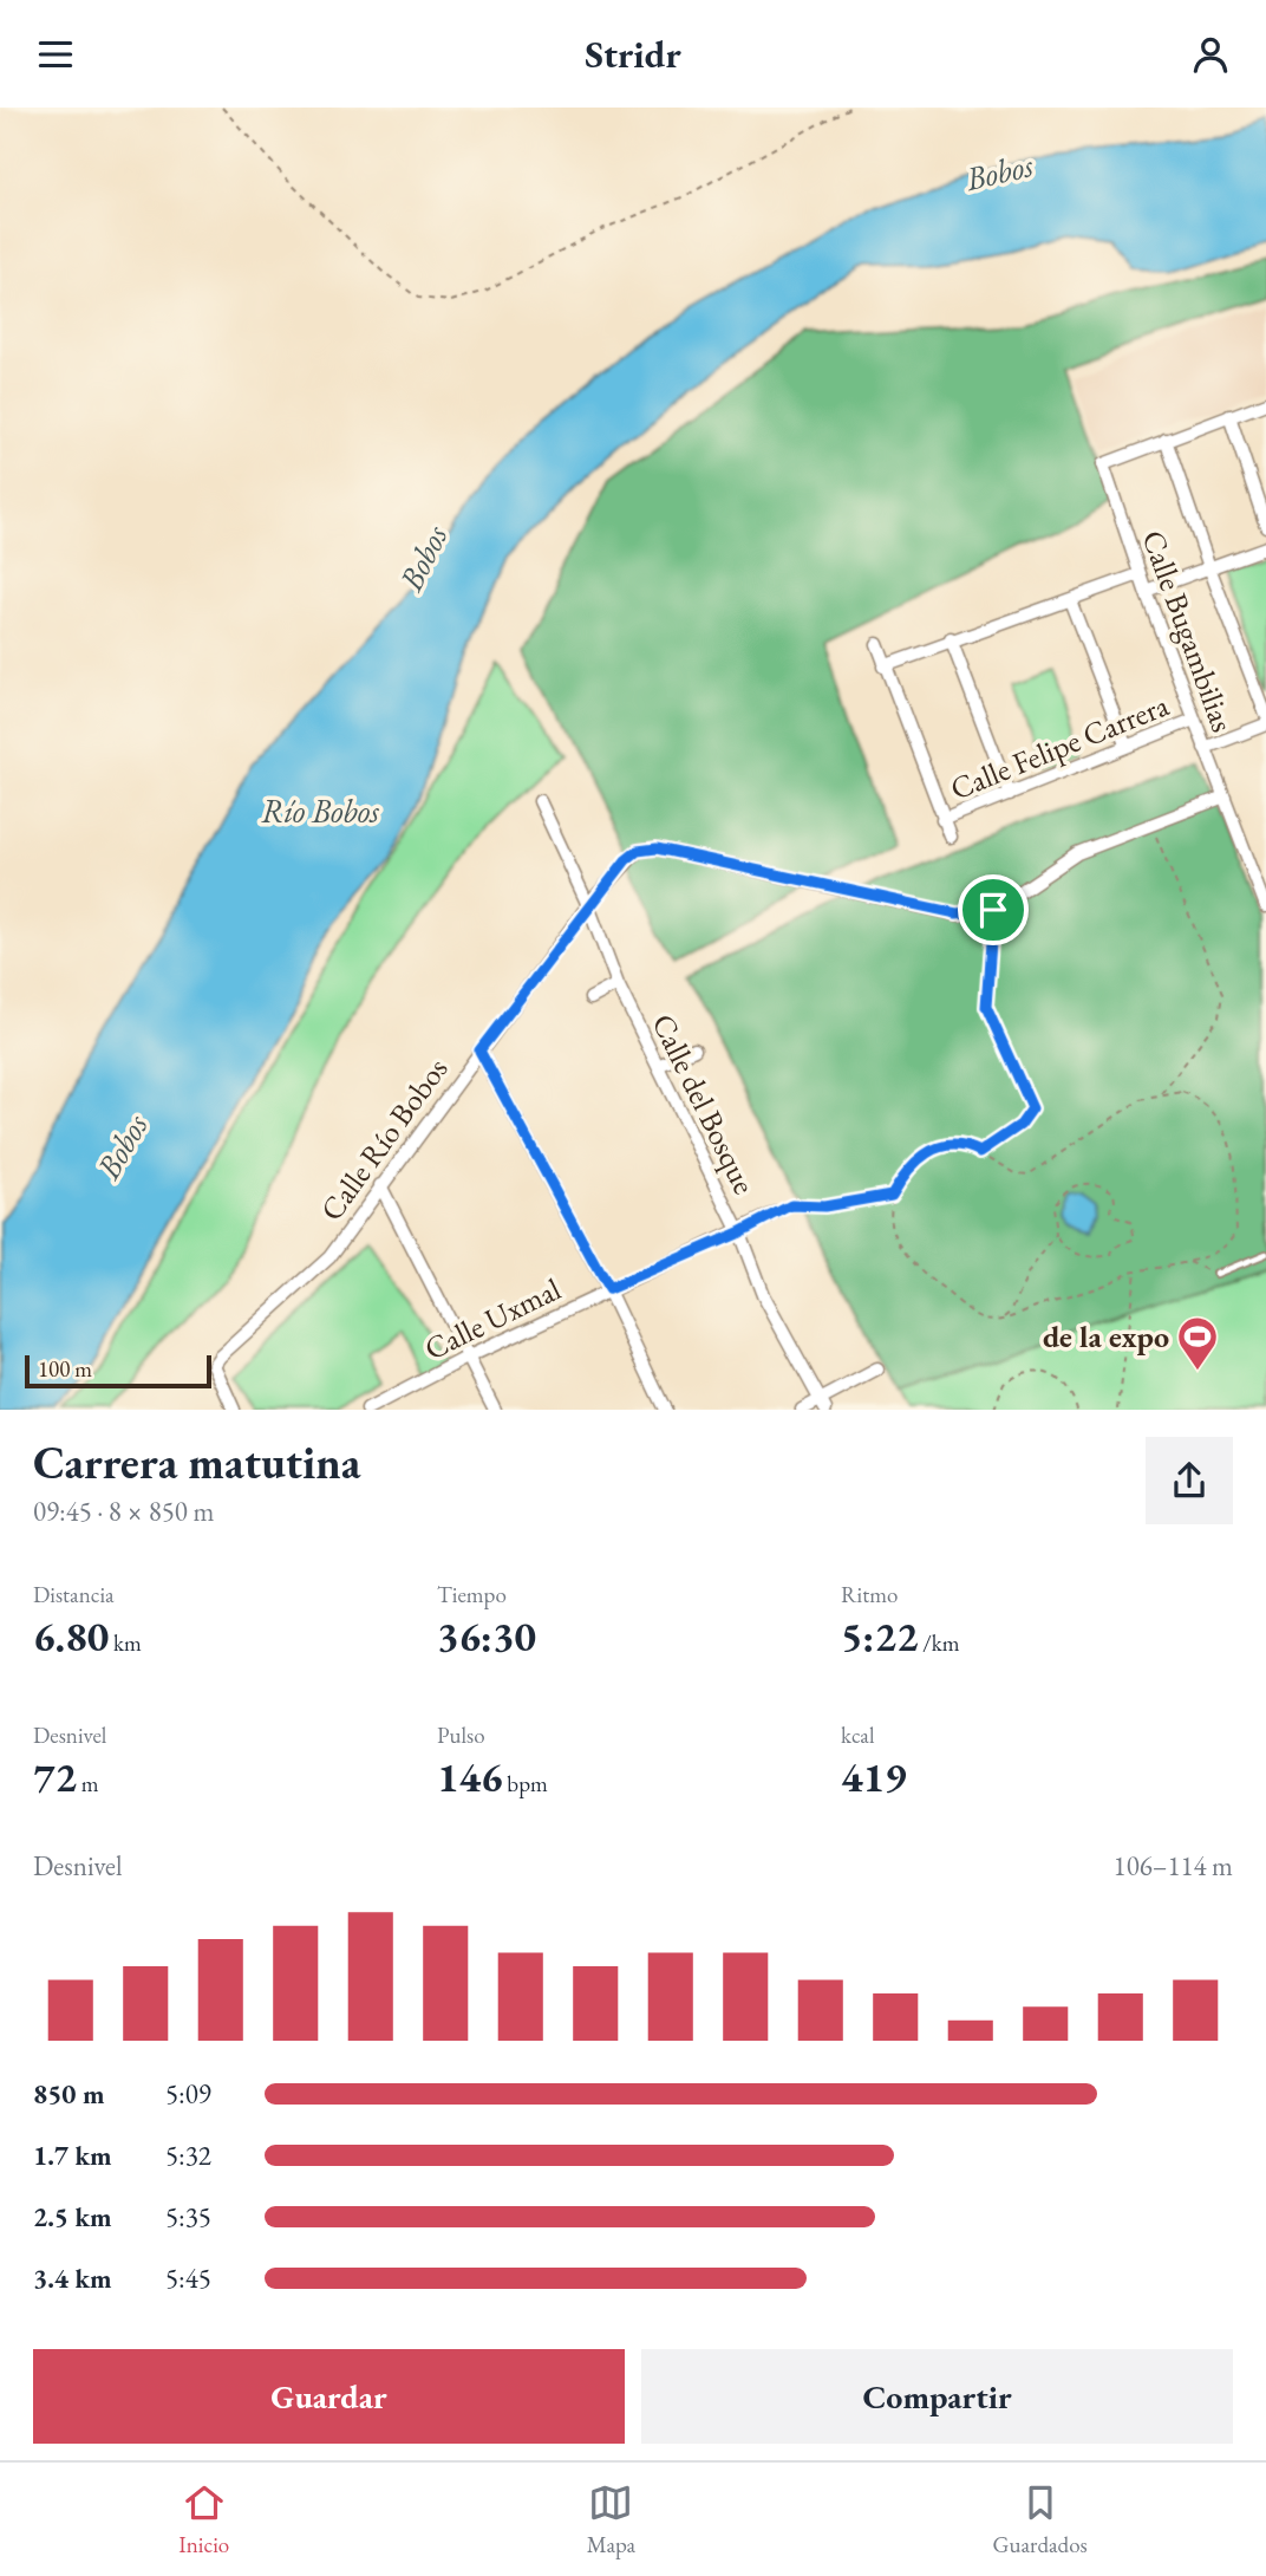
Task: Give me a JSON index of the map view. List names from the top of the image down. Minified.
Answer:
{"streets":{"street":["Calle Bugambilias","Calle Felipe Carrera","Calle del Bosque","Calle Río Bobos","Calle Uxmal"]},"crossings":[["Calle Bugambilias","Calle Felipe Carrera"],["Calle del Bosque","Calle Río Bobos"],["Calle del Bosque","Calle Uxmal"]],"water":["Bobos","Río Bobos"],"places":{"sports":["de la expo"]},"scale_bar":"100 m","page":{"header":"Stridr","scale":"100 m","heading":["Carrera matutina","09:45 · 8 × 850 m"],"stats":[["Distancia","6.80 km"],["Tiempo","36:30"],["Ritmo","5:22 /km"],["Desnivel","72 m"],["Pulso","146 bpm"],["kcal","419"]],"chart":["Desnivel","106–114 m"],"list":[{"name":"850 m","note":"5:09"},{"name":"1.7 km","note":"5:32"},{"name":"2.5 km","note":"5:35"},{"name":"3.4 km","note":"5:45"}],"buttons":["Guardar","Compartir"],"tabs":["Inicio","Mapa","Guardados"]}}
